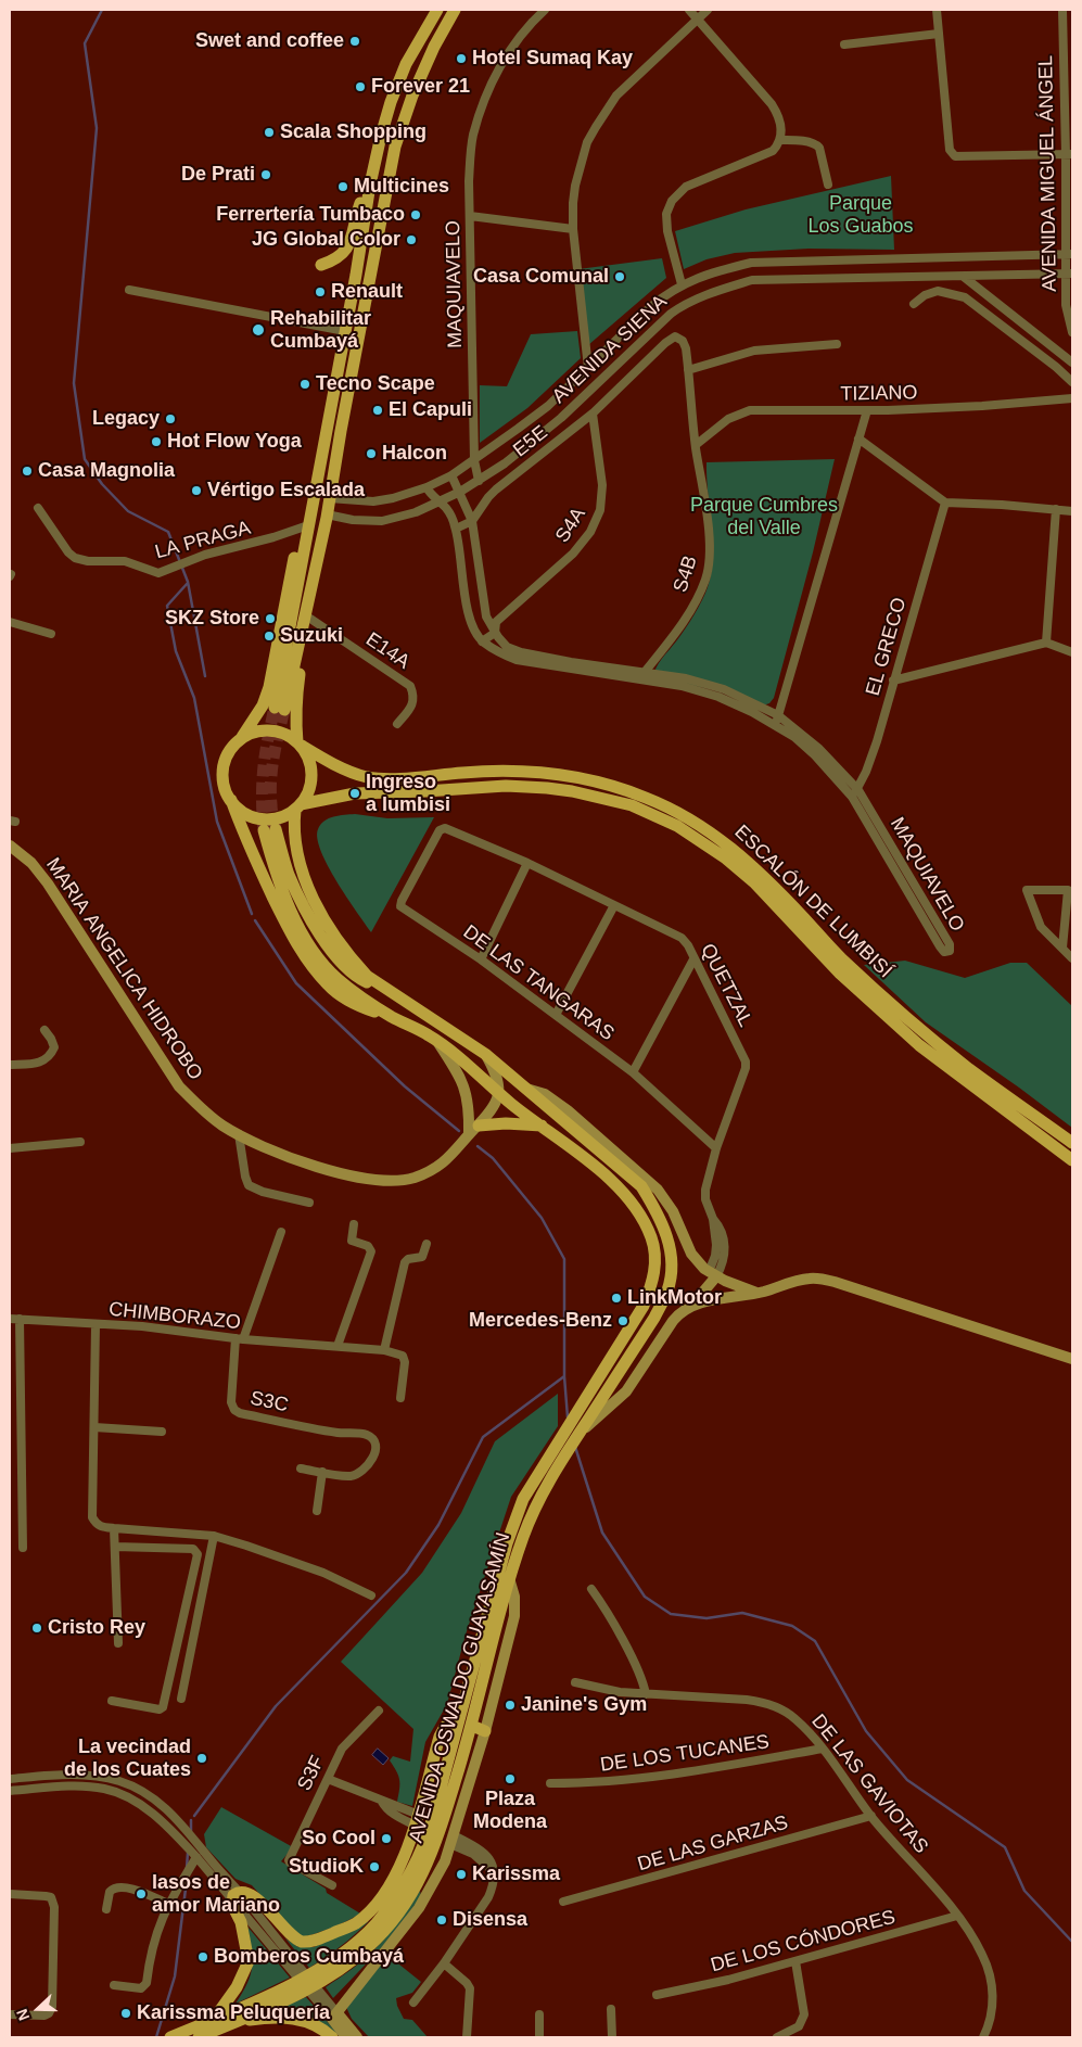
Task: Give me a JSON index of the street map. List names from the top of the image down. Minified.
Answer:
{"streets":{"main road":["ESCALÓN DE LUMBISÍ","AVENIDA OSWALDO GUAYASAMÍN"],"street":["AVENIDA MIGUEL ÁNGEL","MAQUIAVELO","AVENIDA SIENA","TIZIANO","E5E","S4A","LA PRAGA","S4B","EL GRECO","E14A","MARIA ANGELICA HIDROBO","DE LAS TANGARAS","QUETZAL","CHIMBORAZO","S3C","DE LOS TUCANES","S3F","DE LAS GAVIOTAS","DE LAS GARZAS","DE LOS CÓNDORES"]},"crossings":[["AVENIDA MIGUEL ÁNGEL","AVENIDA SIENA"],["MAQUIAVELO","AVENIDA SIENA"],["MAQUIAVELO","S4A"],["MAQUIAVELO","S4B"],["MAQUIAVELO","EL GRECO"],["TIZIANO","S4B"],["E5E","S4A"],["E5E","S4B"],["ESCALÓN DE LUMBISÍ","AVENIDA OSWALDO GUAYASAMÍN"],["MARIA ANGELICA HIDROBO","AVENIDA OSWALDO GUAYASAMÍN"],["DE LAS TANGARAS","QUETZAL"],["CHIMBORAZO","S3C"],["DE LOS TUCANES","DE LAS GAVIOTAS"],["DE LAS GAVIOTAS","DE LAS GARZAS"],["DE LAS GAVIOTAS","DE LOS CÓNDORES"]],"parks":["Parque Los Guabos","Parque Cumbres del Valle"],"places":["Swet and coffee","Hotel Sumaq Kay","Forever 21","Scala Shopping","De Prati","Multicines","Ferrertería Tumbaco","JG Global Color","Casa Comunal","Renault","Rehabilitar Cumbayá","Tecno Scape","El Capuli","Legacy","Hot Flow Yoga","Halcon","Casa Magnolia","Vértigo Escalada","SKZ Store","Suzuki","Ingreso a lumbisi","LinkMotor","Mercedes-Benz","Cristo Rey","Janine's Gym","La vecindad de los Cuates","Plaza Modena","So Cool","StudioK","Karissma","lasos de amor Mariano","Disensa","Bomberos Cumbayá","Karissma Peluquería"],"north":"left"}
